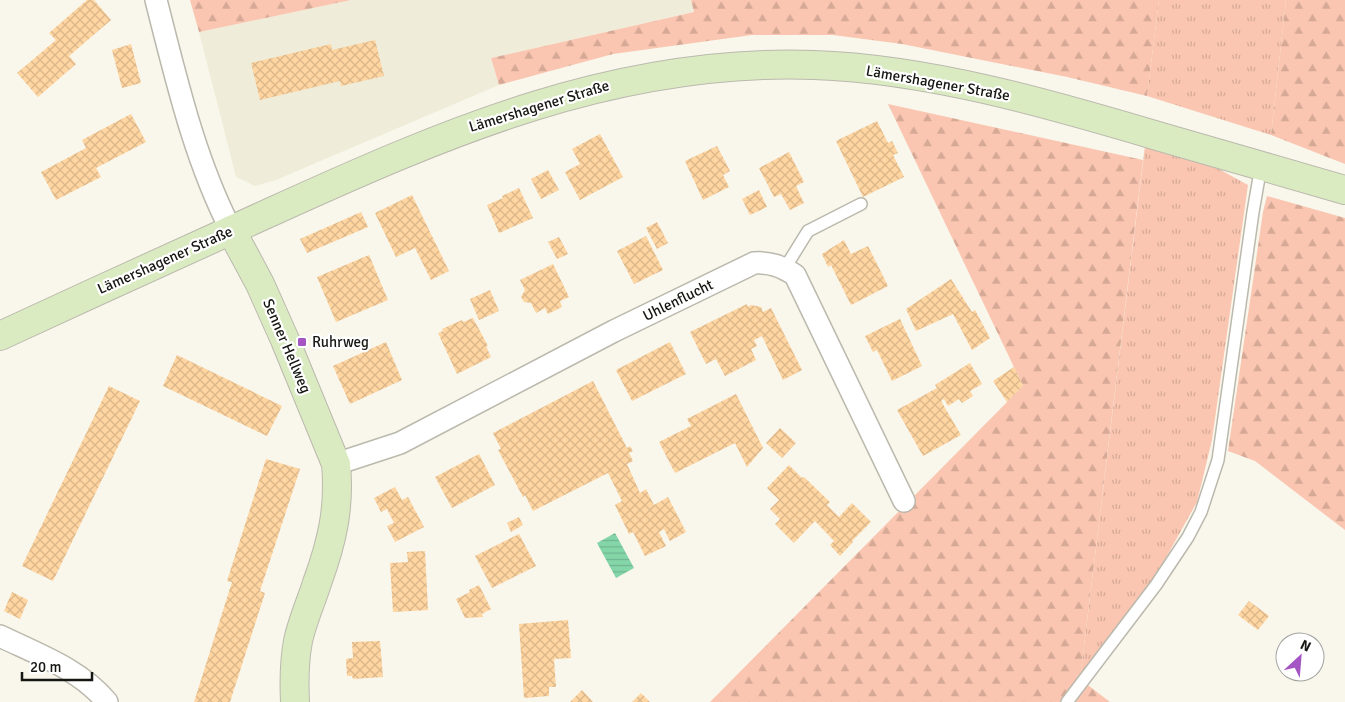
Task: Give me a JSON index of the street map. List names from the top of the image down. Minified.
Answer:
{"streets":{"main road":["Lämershagener Straße","Senner Hellweg"],"street":["Uhlenflucht"]},"crossings":[["Lämershagener Straße","Senner Hellweg"],["Uhlenflucht","Senner Hellweg"]],"places":{"transit":["Ruhrweg"]},"scale_bar":"20 m","north":"top right"}
